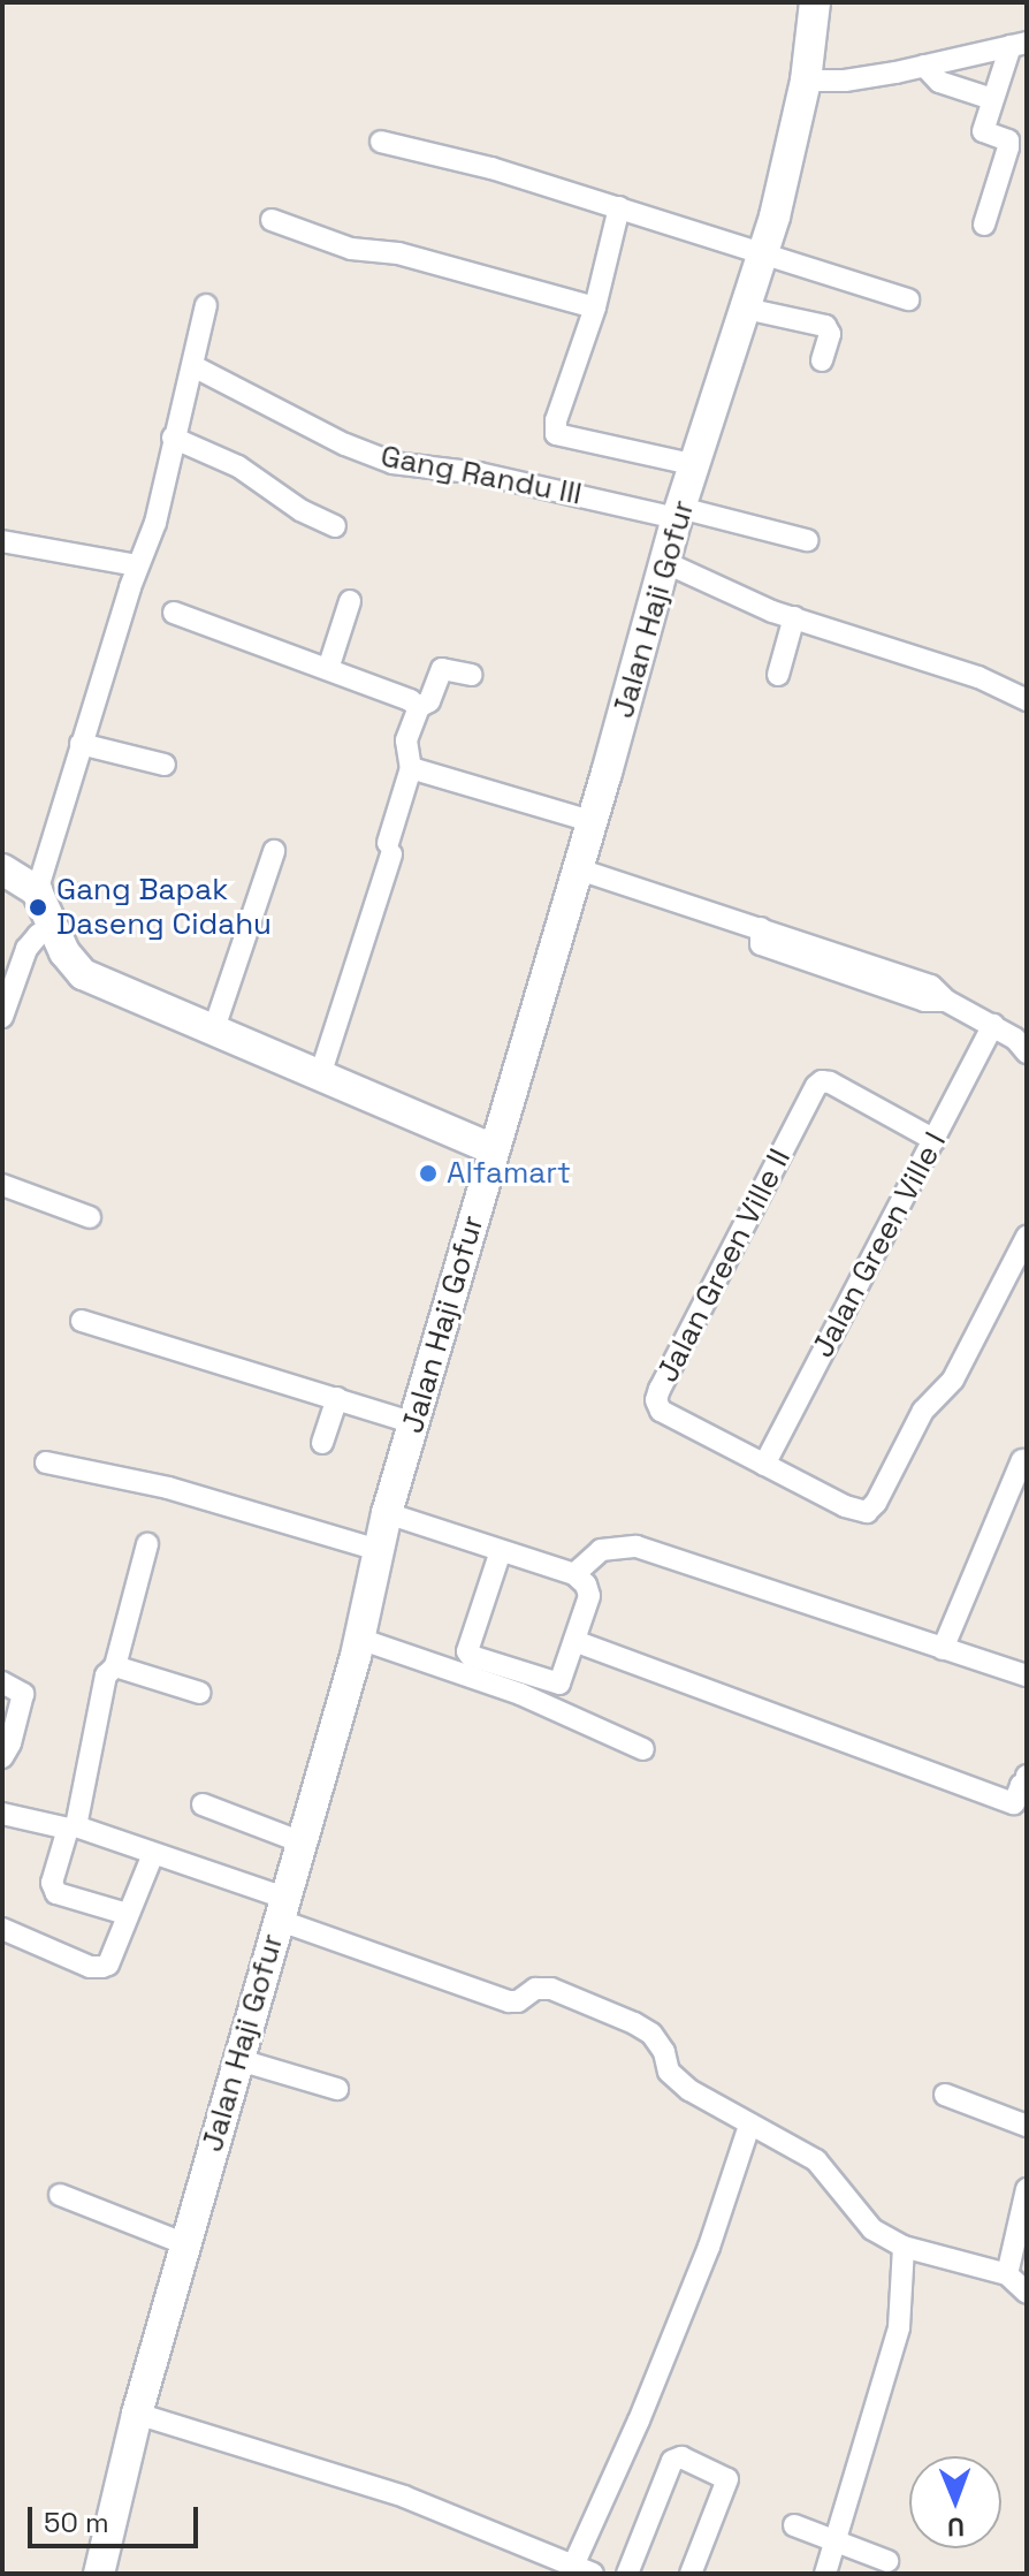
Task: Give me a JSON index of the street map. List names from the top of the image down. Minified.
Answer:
{"streets":{"street":["Gang Randu III","Jalan Haji Gofur","Jalan Green Ville I","Jalan Green Ville II"]},"crossings":[["Gang Randu III","Jalan Haji Gofur"],["Jalan Green Ville I","Jalan Green Ville II"]],"places":["Gang Bapak Daseng Cidahu","Alfamart"],"scale_bar":"50 m","north":"bottom"}
